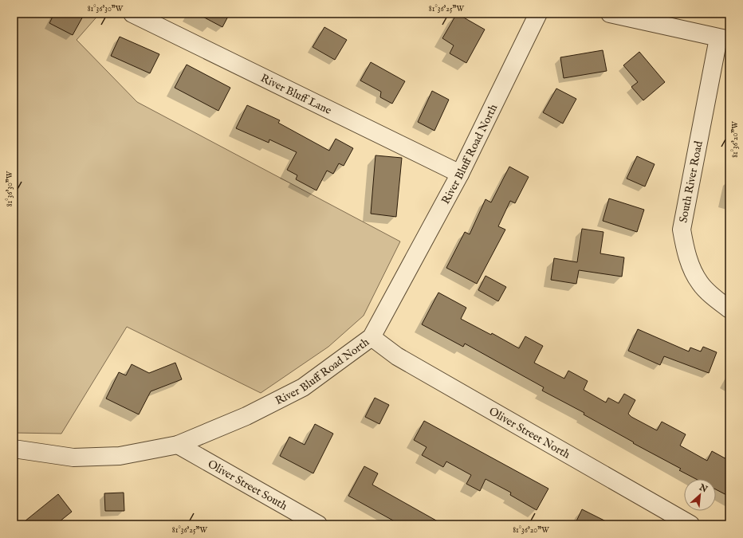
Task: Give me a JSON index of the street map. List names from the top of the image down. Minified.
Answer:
{"streets":{"street":["River Bluff Lane","River Bluff Road North","South River Road","Oliver Street North","Oliver Street South"]},"crossings":[["River Bluff Lane","River Bluff Road North"],["River Bluff Road North","Oliver Street North"],["River Bluff Road North","Oliver Street South"]],"north":"top right","coordinates":["81°36'30\"W","81°36'25\"W","81°36'20\"W"]}
